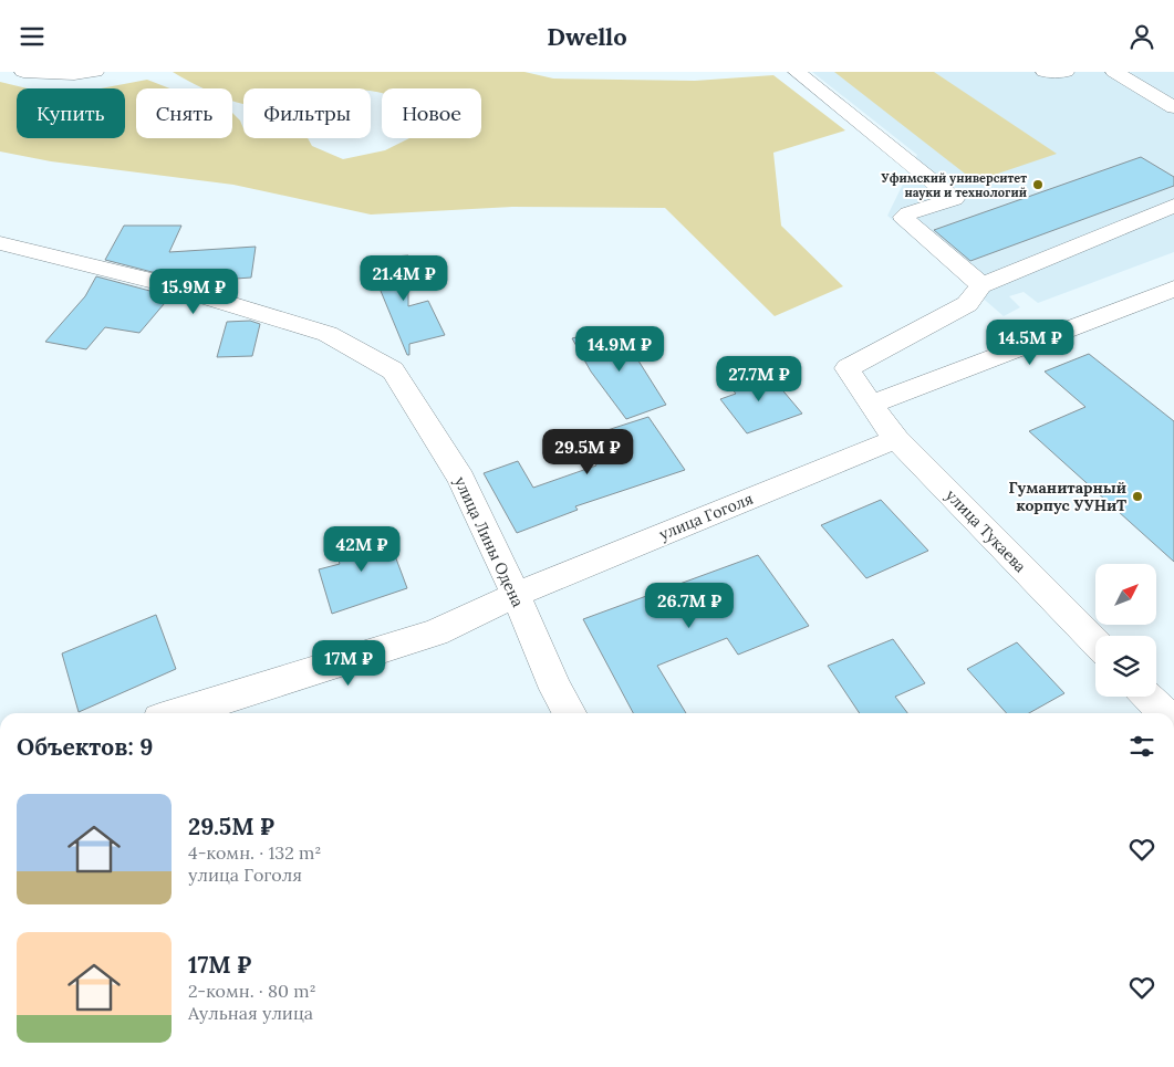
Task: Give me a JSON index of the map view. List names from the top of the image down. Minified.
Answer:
{"streets":{"street":["улица Гоголя","улица Тукаева","улица Лины Одена"]},"crossings":[["улица Гоголя","улица Тукаева"],["улица Гоголя","улица Лины Одена"]],"places":["Уфимский университет науки и технологий","Гуманитарный корпус УУНиТ"],"north":"top right","page":{"header":"Dwello","chip":["Купить","Снять","Фильтры","Новое"],"price":["21.4M ₽","15.9M ₽","14.5M ₽","14.9M ₽","27.7M ₽","29.5M ₽","42M ₽","26.7M ₽","17M ₽"],"heading":"Объектов: 9","list":[{"name":"29.5M ₽","note":"4-комн. · 132 m² · улица Гоголя"},{"name":"17M ₽","note":"2-комн. · 80 m² · Аульная улица"}]}}
